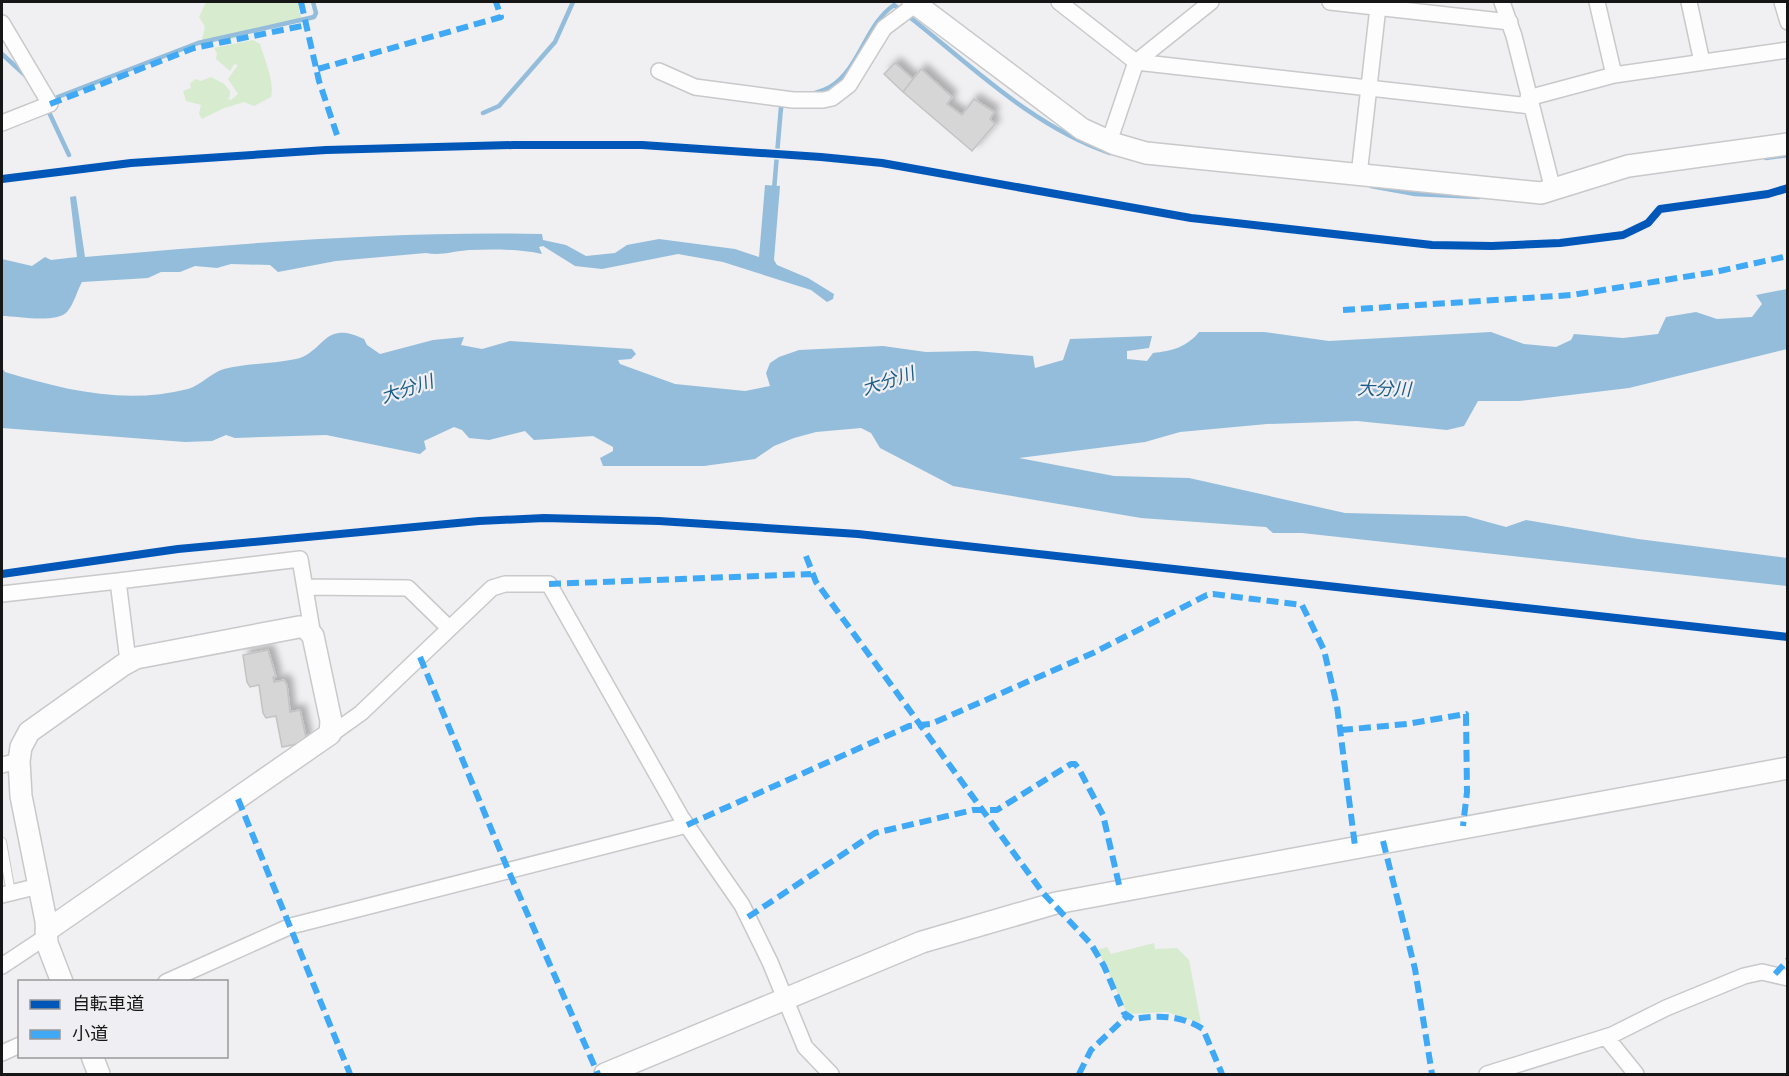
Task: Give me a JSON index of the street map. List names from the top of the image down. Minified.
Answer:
{"water":["大分川"],"legend":["自転車道","小道"]}
